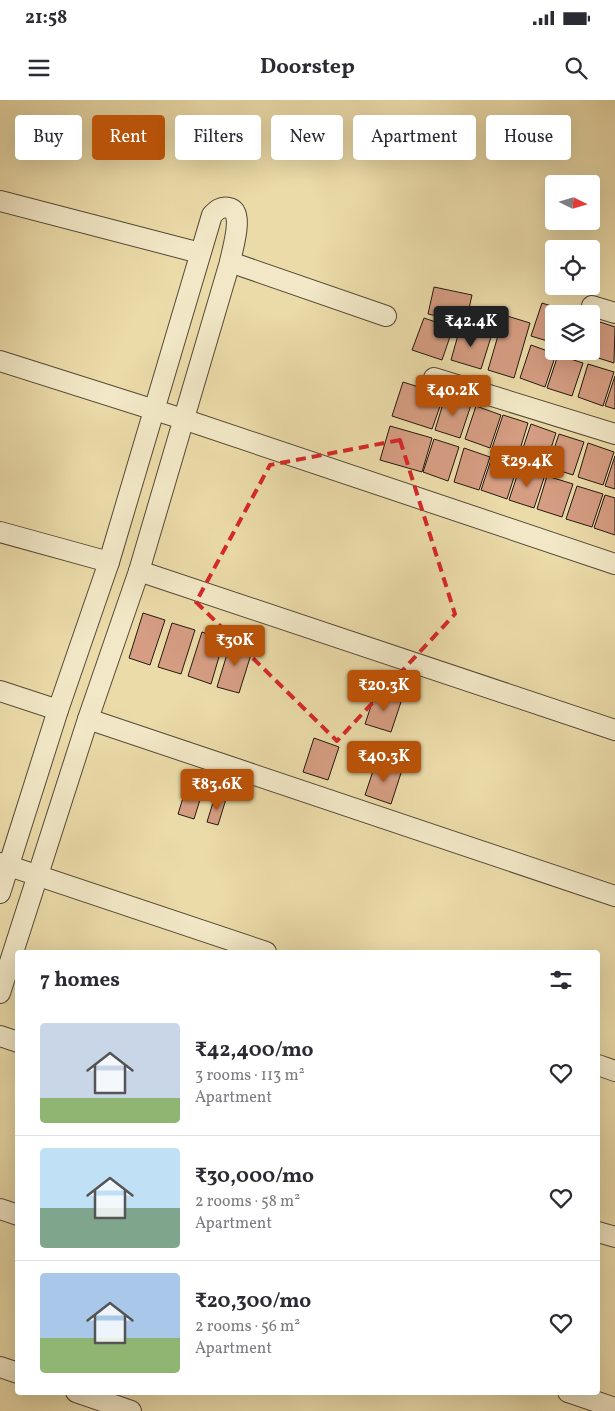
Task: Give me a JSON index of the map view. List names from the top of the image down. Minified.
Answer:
{"north":"right","page":{"status":"21:58","header":"Doorstep","chip":["Buy","Rent","Filters","New","Apartment","House"],"price":["₹42.4K","₹40.2K","₹29.4K","₹30K","₹20.3K","₹40.3K","₹83.6K"],"heading":"7 homes","list":[{"name":"₹42,400/mo","note":"3 rooms · 113 m² · Apartment"},{"name":"₹30,000/mo","note":"2 rooms · 58 m² · Apartment"},{"name":"₹20,300/mo","note":"2 rooms · 56 m² · Apartment"}]}}
